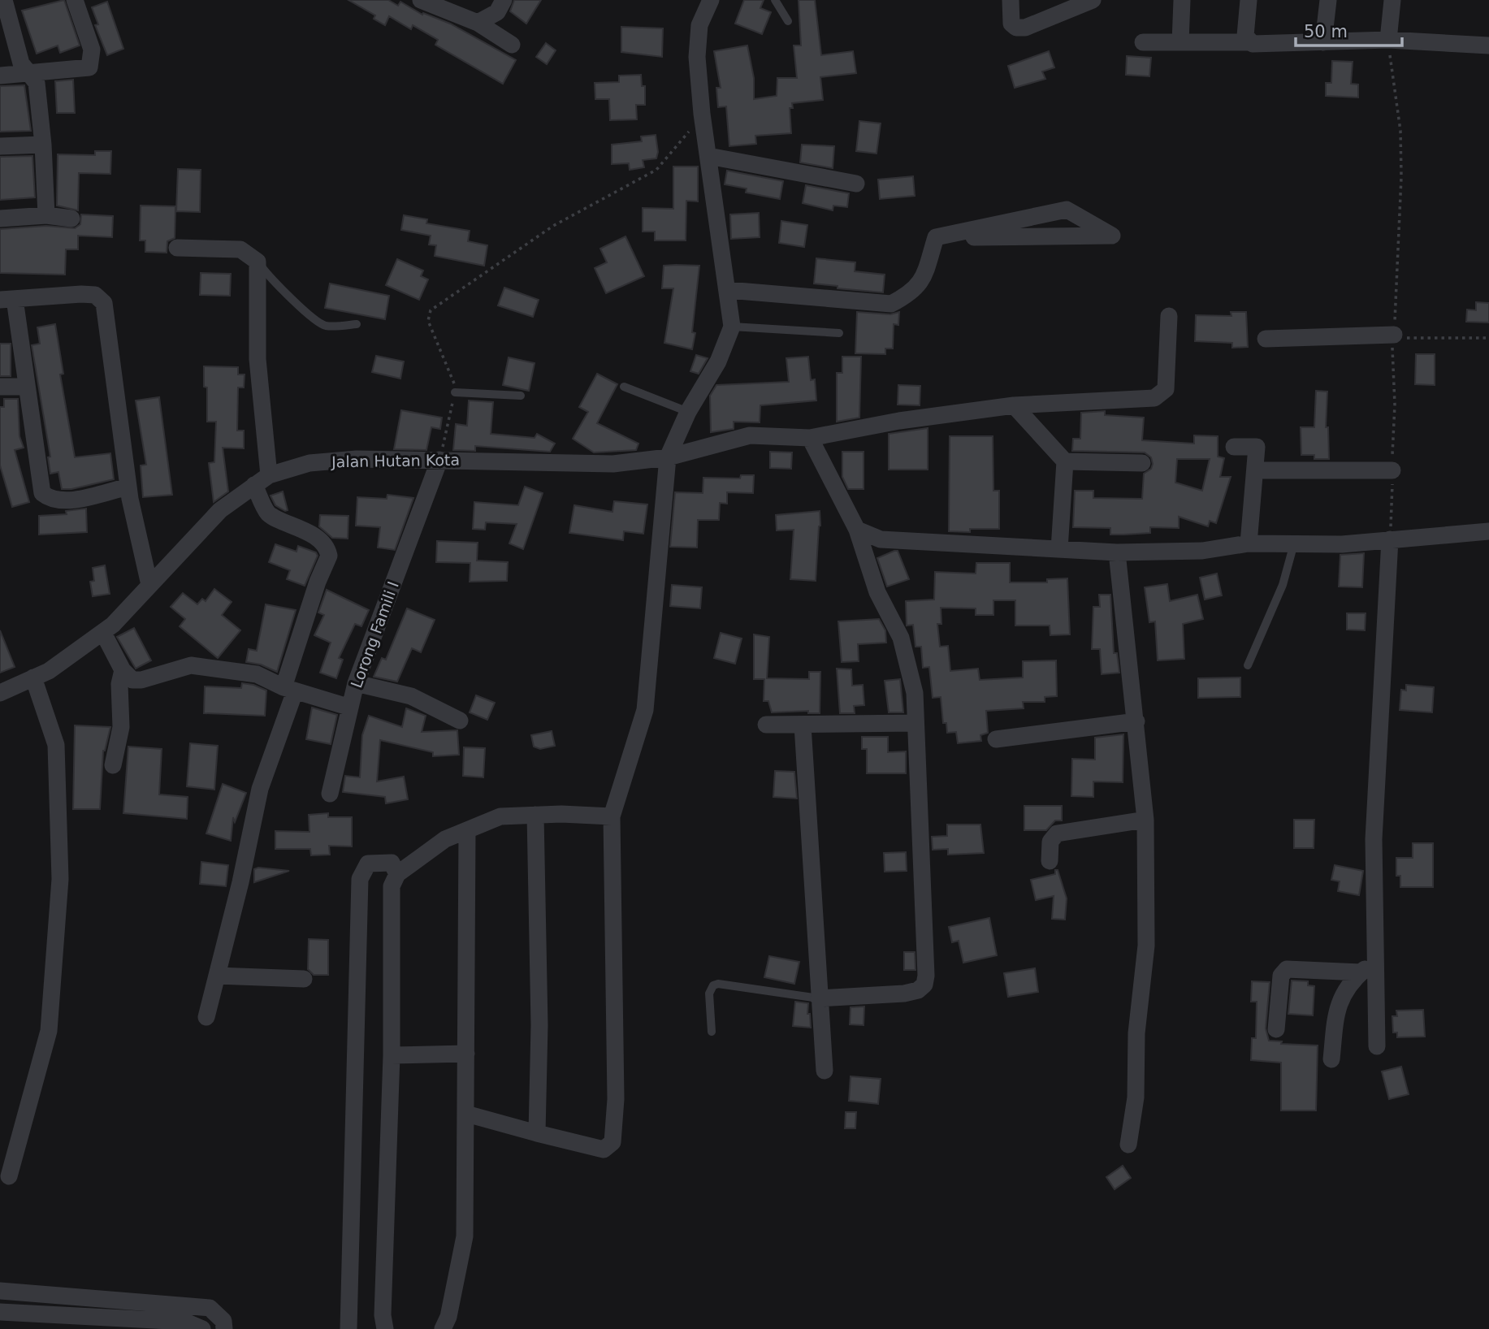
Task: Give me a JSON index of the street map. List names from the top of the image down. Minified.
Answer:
{"streets":{"street":["Jalan Hutan Kota","Lorong Famili I"]},"crossings":[["Jalan Hutan Kota","Lorong Famili I"]],"scale_bar":"50 m"}
